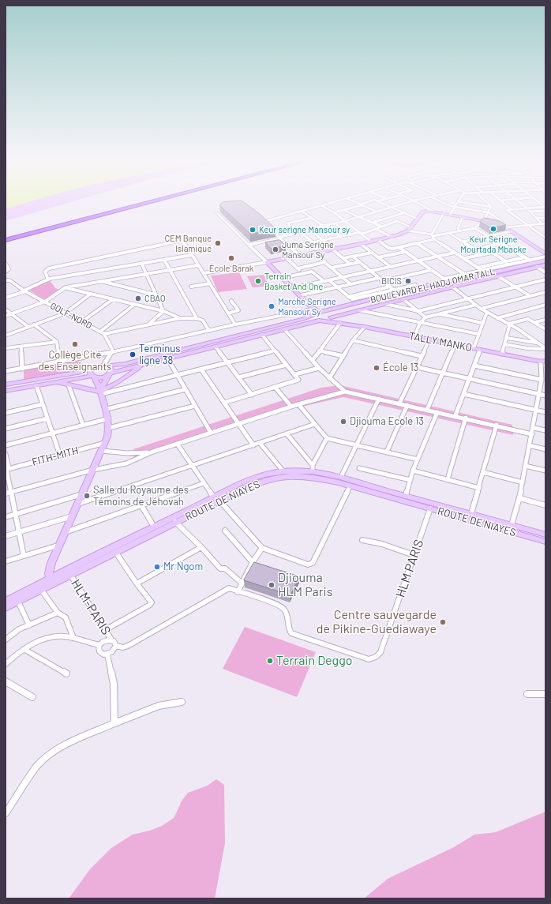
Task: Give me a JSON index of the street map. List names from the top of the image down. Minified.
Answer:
{"streets":{"main road":["BOULEVARD EL HADJ OMAR TALL","TALLY MANKO","ROUTE DE NIAYES"],"street":["GOLF-NORD","FITH-MITH","HLM PARIS","HLM-PARIS"]},"crossings":[["BOULEVARD EL HADJ OMAR TALL","TALLY MANKO"],["ROUTE DE NIAYES","HLM PARIS"],["ROUTE DE NIAYES","HLM-PARIS"]],"places":["Keur Serigne Mourtada Mbacke","Keur serigne Mansour sy","CEM Banque Islamique","Juma Serigne Mansour Sy","École Barak","Terrain Basket And One","BICIS","CBAO","Marché Serigne Mansour Sy","Collège Cité des Enseignants","Terminus ligne 38","École 13","Djiouma Ecole 13","Salle du Royaume des Témoins de Jéhovah","Mr Ngom","Djiouma HLM Paris","Centre sauvegarde de Pikine-Guediawaye","Terrain Deggo"]}
